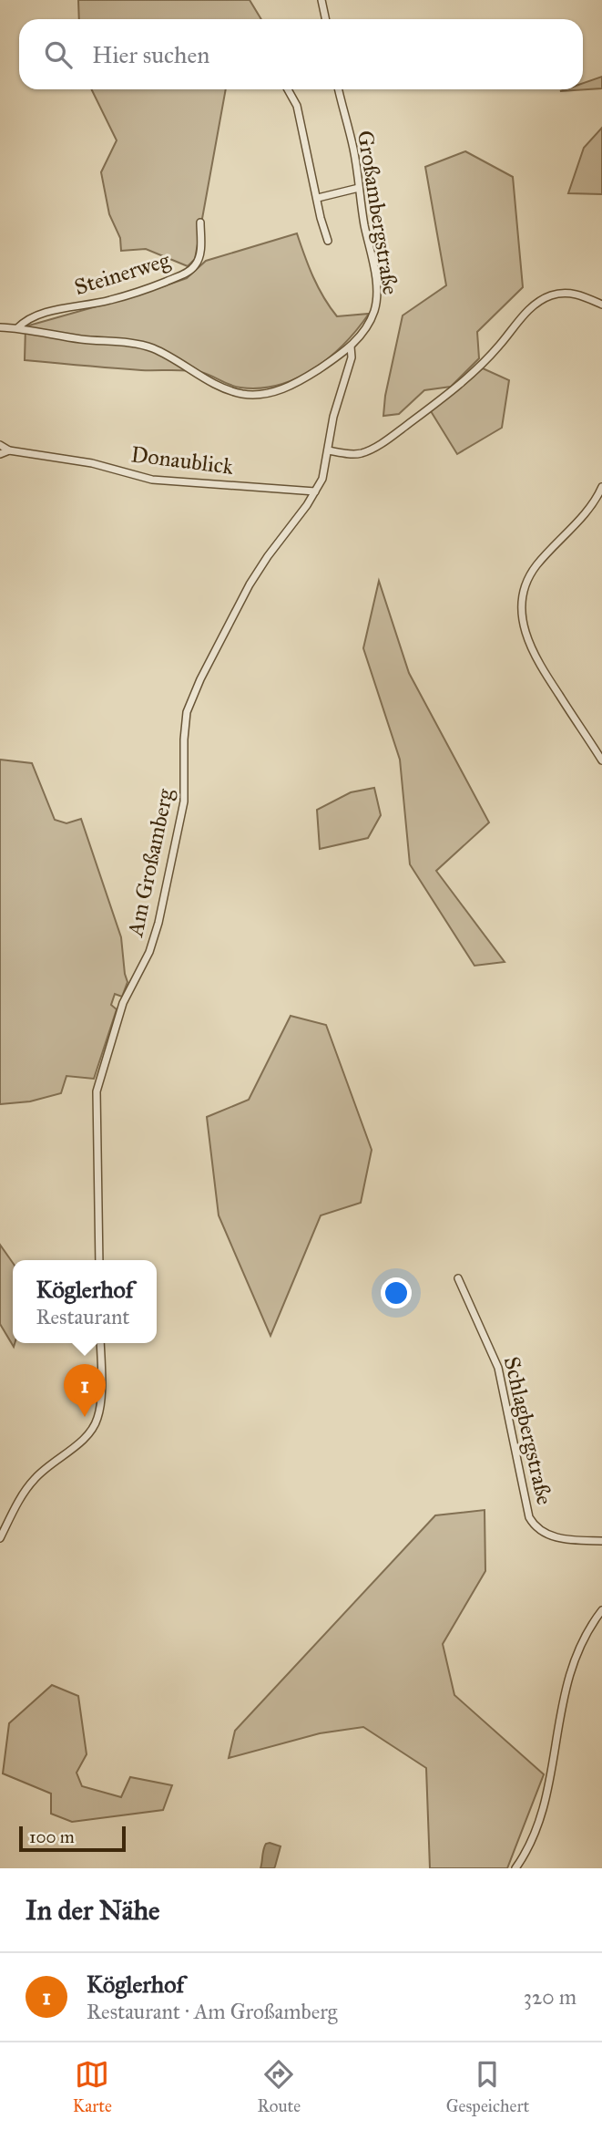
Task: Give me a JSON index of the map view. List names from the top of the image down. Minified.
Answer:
{"streets":{"street":["Großambergstraße","Steinerweg","Donaublick","Am Großamberg","Schlagbergstraße"]},"crossings":[["Großambergstraße","Steinerweg"],["Großambergstraße","Am Großamberg"],["Donaublick","Am Großamberg"]],"scale_bar":"100 m","page":{"search":"Hier suchen","popup":["Köglerhof","Restaurant"],"pins":"1","scale":"100 m","heading":"In der Nähe","list":[{"mark":"1","name":"Köglerhof","note":"Restaurant · Am Großamberg","value":"320 m"}],"nav":["Karte","Route","Gespeichert"]}}
